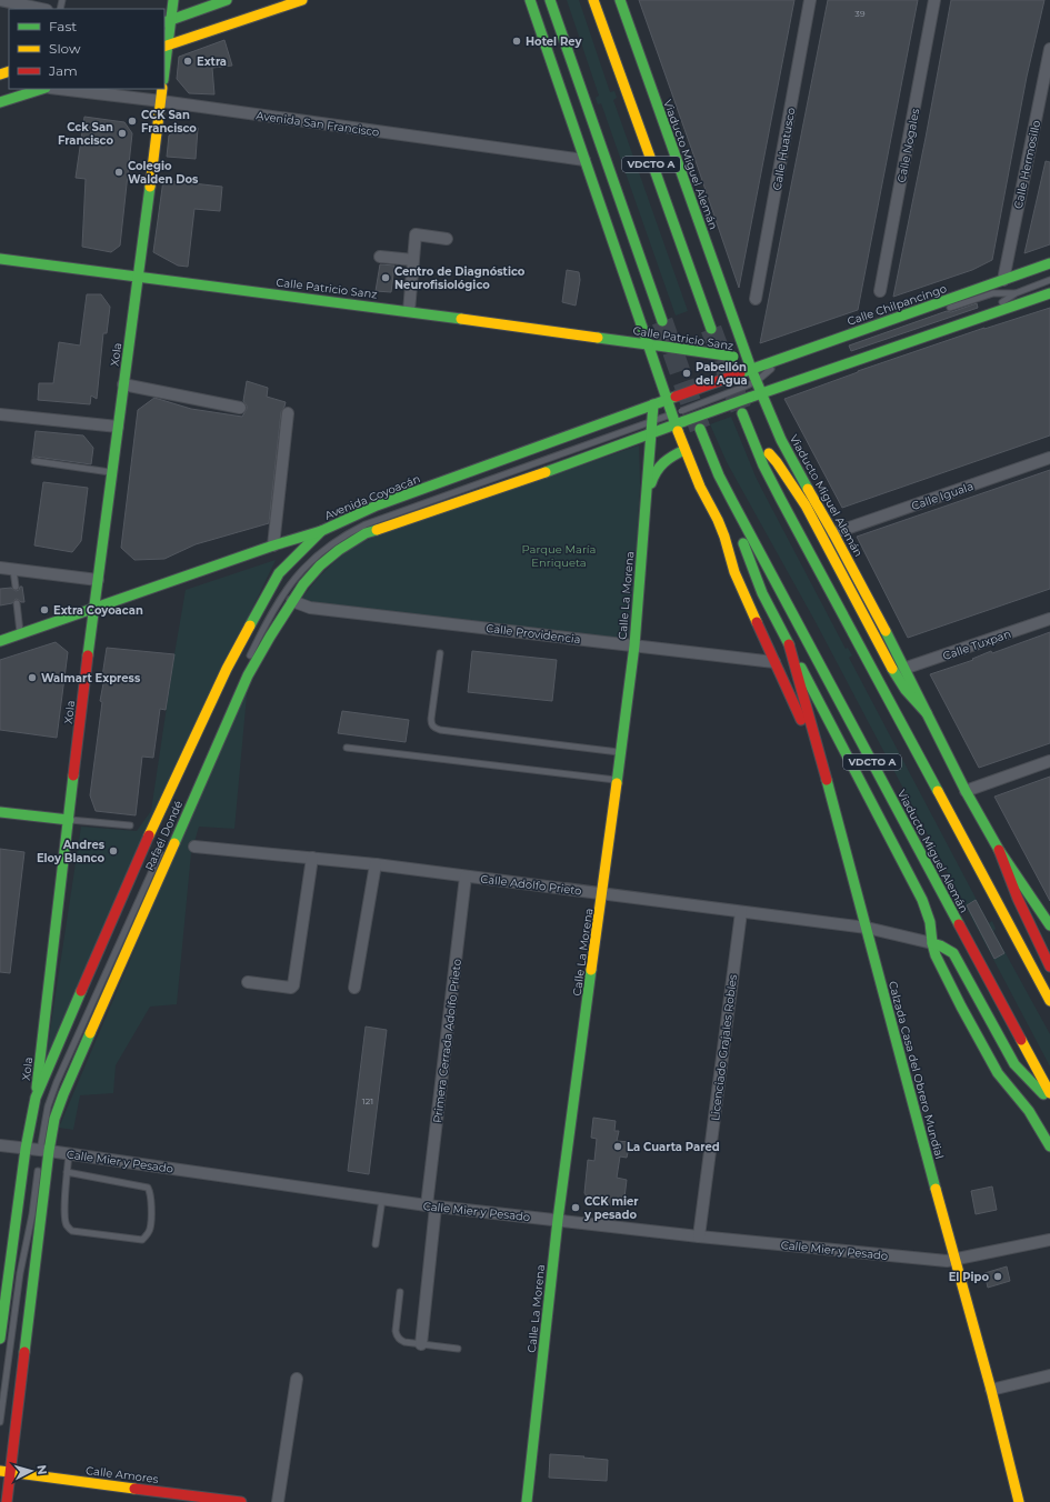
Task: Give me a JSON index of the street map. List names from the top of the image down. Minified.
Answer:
{"streets":{"main road":["VDCTO A","Viaducto Miguel Alemán","Calle Patricio Sanz","Calle Chilpancingo","Xola","Avenida Coyoacán","Calle La Morena","Rafaél Dondé","Calzada Casa del Obrero Mundial","Calle Amores"],"street":["Avenida San Francisco","Calle Nogales","Calle Huatusco","Calle Hermosillo","Calle Iguala","Calle Providencia","Calle Tuxpan","Calle Adolfo Prieto","Primera Cerrada Adolfo Prieto","Licenciado Grajales Robles","Calle Mier y Pesado"]},"crossings":[["Avenida San Francisco","Xola"],["Viaducto Miguel Alemán","Calle Patricio Sanz"],["Viaducto Miguel Alemán","Calle Chilpancingo"],["Viaducto Miguel Alemán","Calle Iguala"],["Viaducto Miguel Alemán","Avenida Coyoacán"],["Viaducto Miguel Alemán","Calle Tuxpan"],["Calle Hermosillo","Calle Chilpancingo"],["Calle Patricio Sanz","Calle Chilpancingo"],["Calle Patricio Sanz","Xola"],["Calle Patricio Sanz","Avenida Coyoacán"],["Calle Chilpancingo","Avenida Coyoacán"],["Xola","Avenida Coyoacán"],["Xola","Rafaél Dondé"],["Xola","Calle Mier y Pesado"],["Avenida Coyoacán","Calle La Morena"],["Avenida Coyoacán","Rafaél Dondé"],["Calle La Morena","Calle Providencia"],["Calle La Morena","Rafaél Dondé"],["Calle La Morena","Calle Adolfo Prieto"],["Calle La Morena","Calle Mier y Pesado"],["Calle Providencia","Rafaél Dondé"],["Rafaél Dondé","Calle Mier y Pesado"],["Calle Adolfo Prieto","Primera Cerrada Adolfo Prieto"],["Calle Adolfo Prieto","Licenciado Grajales Robles"],["Calle Adolfo Prieto","Calzada Casa del Obrero Mundial"],["Primera Cerrada Adolfo Prieto","Calle Mier y Pesado"],["Licenciado Grajales Robles","Calle Mier y Pesado"],["Calzada Casa del Obrero Mundial","Calle Mier y Pesado"]],"parks":["Parque María Enriqueta"],"places":["Hotel Rey","Extra","CCK San Francisco","Cck San Francisco","Colegio Walden Dos","Centro de Diagnóstico Neurofisiológico","Pabellón del Agua","Extra Coyoacan","Walmart Express","Andres Eloy Blanco","La Cuarta Pared","CCK mier y pesado","El Pipo"],"house_numbers":["39","121"],"legend":["Fast","Slow","Jam"],"north":"right"}
